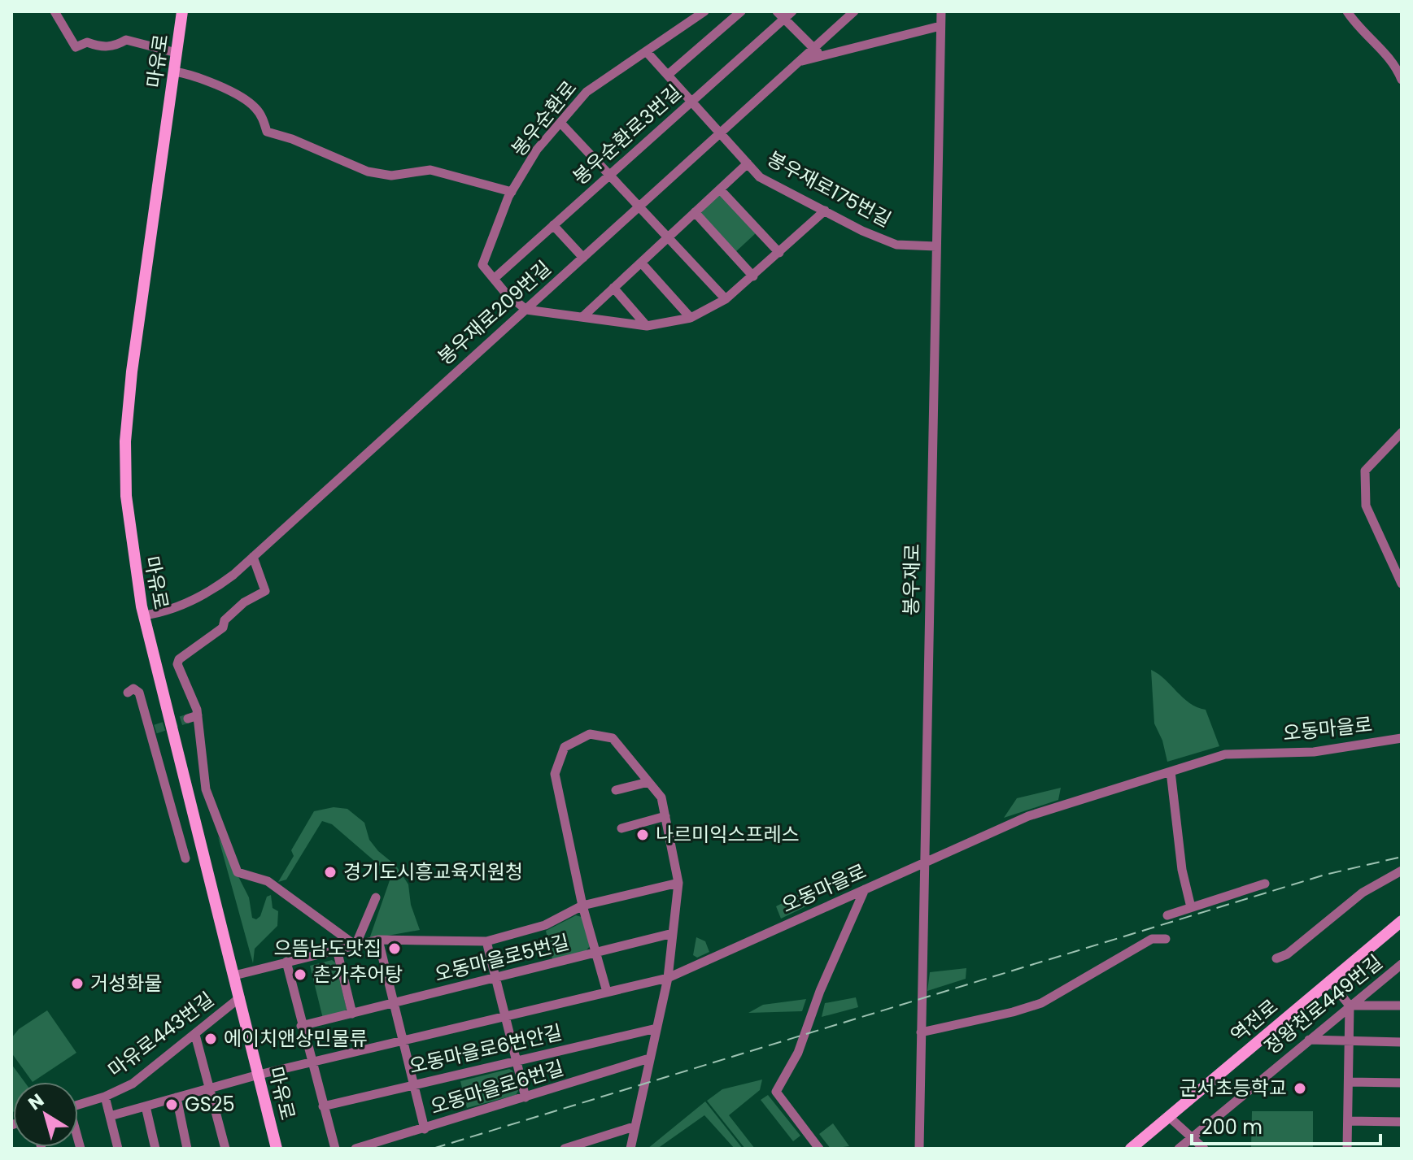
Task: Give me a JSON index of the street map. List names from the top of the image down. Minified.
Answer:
{"streets":{"main road":["마유로","역전로"],"street":["봉우순환로","봉우순환로3번길","봉우재로175번길","봉우재로209번길","봉우재로","오동마을로","오동마을로5번길","정왕천로449번길","마유로443번길","오동마을로6번안길","오동마을로6번길"]},"crossings":[["마유로","봉우재로209번길"],["마유로","오동마을로"],["마유로","마유로443번길"],["봉우순환로","봉우순환로3번길"],["봉우순환로","봉우재로175번길"],["봉우순환로3번길","봉우재로175번길"],["봉우재로175번길","봉우재로209번길"],["봉우재로175번길","봉우재로"],["봉우재로","오동마을로"]],"places":["나르미익스프레스","경기도시흥교육지원청","으뜸남도맛집","촌가추어탕","거성화물","에이치앤상민물류","군서초등학교","GS25"],"scale_bar":"200 m","north":"top left"}
